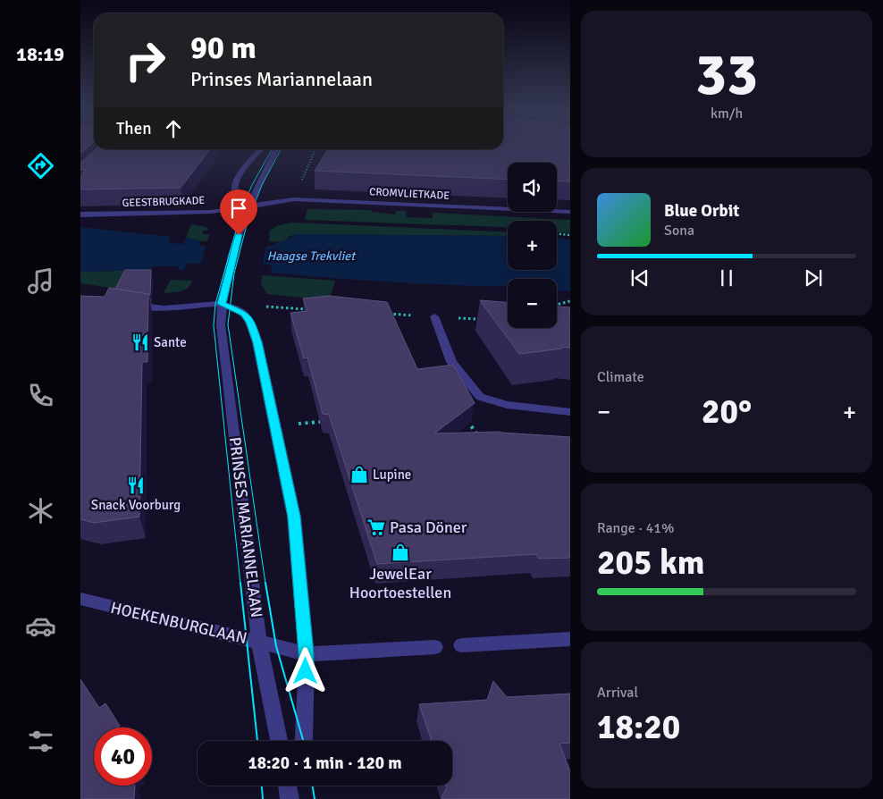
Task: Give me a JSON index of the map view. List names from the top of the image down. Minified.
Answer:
{"streets":{"street":["CROMVLIETKADE","GEESTBRUGKADE","PRINSES MARIANNELAAN","HOEKENBURGLAAN"]},"crossings":[["CROMVLIETKADE","GEESTBRUGKADE"],["CROMVLIETKADE","PRINSES MARIANNELAAN"],["GEESTBRUGKADE","PRINSES MARIANNELAAN"],["PRINSES MARIANNELAAN","HOEKENBURGLAAN"]],"water":["Haagse Trekvliet"],"places":{"restaurant":["Sante","Snack Voorburg"],"shop":["Lupine","JewelEar Hoortoestellen"],"supermarket":["Pasa Döner"]},"page":{"tabs":"18:19","tile":[["33","km/h"],"Climate",["Range · 41%","205 km"],["Arrival","18:20"]],"turn":["90 m","Prinses Mariannelaan"],"then":"Then","map_buttons":["+","−"],"song":["Blue Orbit","Sona"],"heat":["−","20°","+"],"limit":"40","trip":"18:20 · 1 min · 120 m"}}
